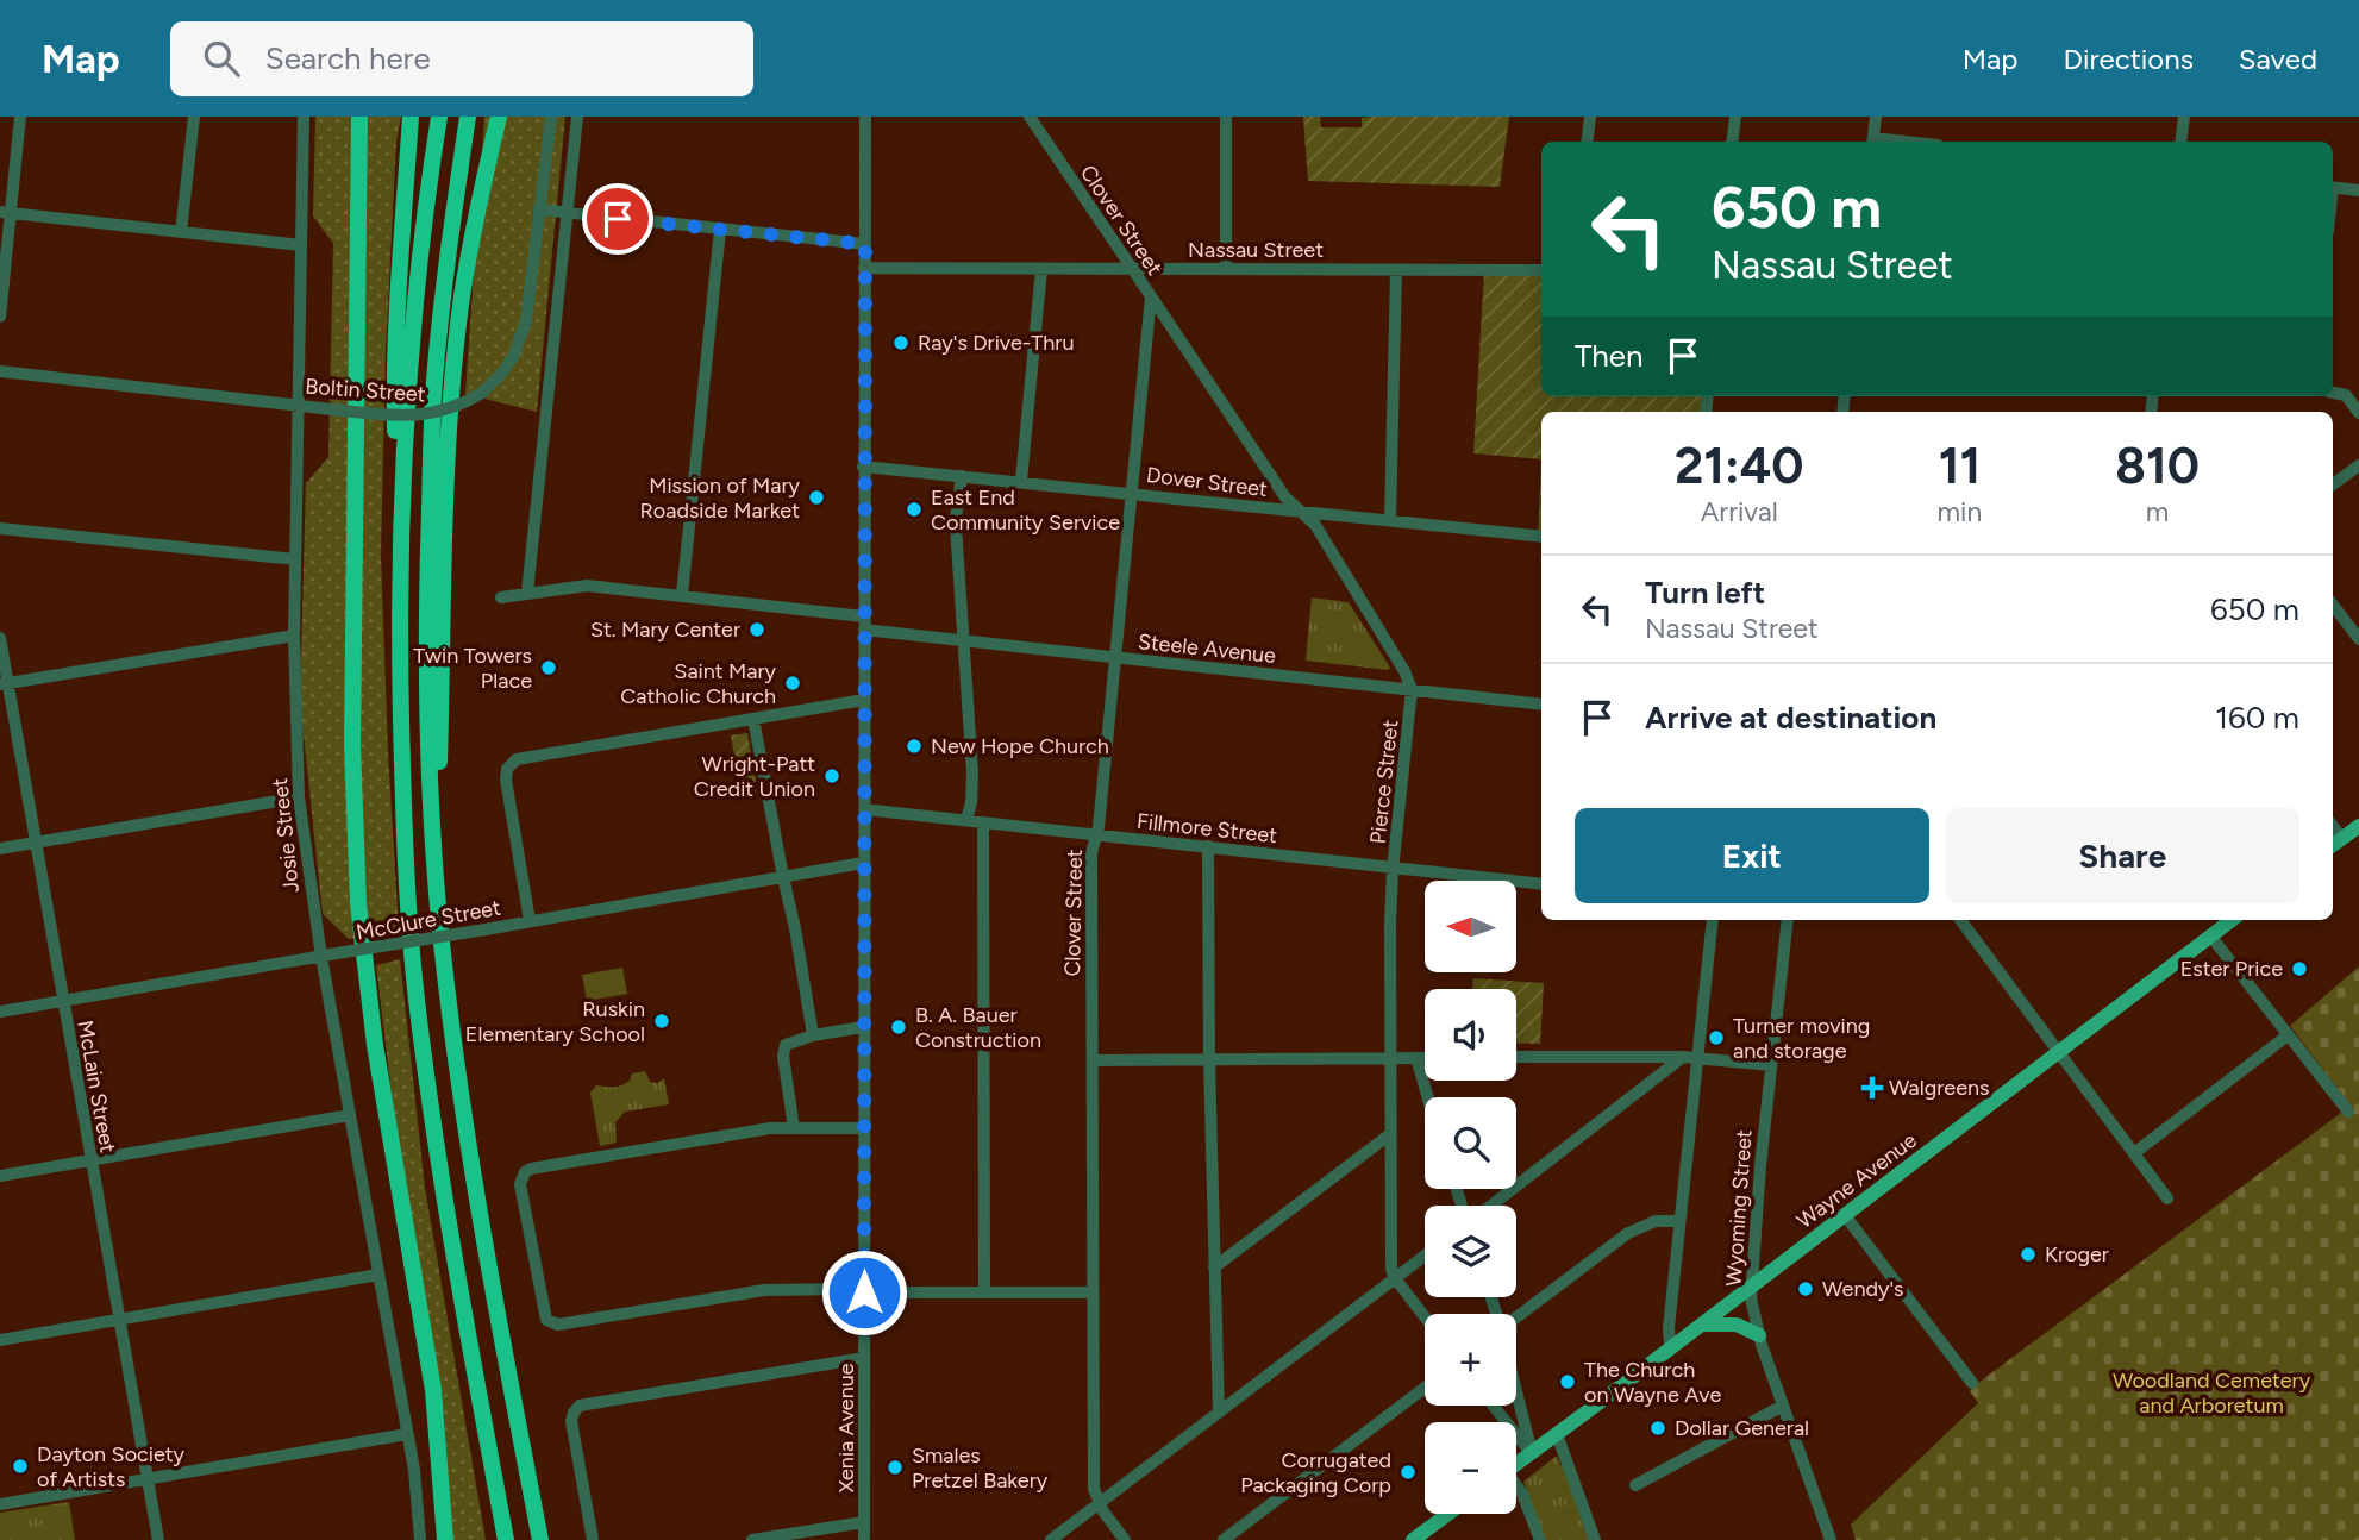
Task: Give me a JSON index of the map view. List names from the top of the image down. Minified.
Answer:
{"streets":{"main road":["Wayne Avenue"],"street":["Clover Street","Nassau Street","Boltin Street","Dover Street","Steele Avenue","Pierce Street","Fillmore Street","Josie Street","McClure Street","McLain Street","Wyoming Street","Xenia Avenue"]},"crossings":[["Clover Street","Nassau Street"],["Clover Street","Dover Street"],["Clover Street","Steele Avenue"],["Clover Street","Fillmore Street"],["Nassau Street","Xenia Avenue"],["Boltin Street","Josie Street"],["Dover Street","Xenia Avenue"],["Steele Avenue","Pierce Street"],["Steele Avenue","Xenia Avenue"],["Pierce Street","Fillmore Street"],["Fillmore Street","Xenia Avenue"],["Josie Street","McClure Street"],["McClure Street","McLain Street"],["McClure Street","Xenia Avenue"],["Wayne Avenue","Wyoming Street"]],"parks":["Woodland Cemetery and Arboretum"],"places":{"other":["Ray's Drive-Thru","Mission of Mary Roadside Market","East End Community Service","St. Mary Center","Twin Towers Place","Saint Mary Catholic Church","New Hope Church","Wright-Patt Credit Union","Ester Price","Ruskin Elementary School","B. A. Bauer Construction","Turner moving and storage","Kroger","Wendy's","The Church on Wayne Ave","Dollar General","Dayton Society of Artists","Smales Pretzel Bakery","Corrugated Packaging Corp"],"health":["Walgreens"]},"north":"left","page":{"header":"Map","search":"Search here","nav":["Map","Directions","Saved"],"turn":["650 m","Nassau Street"],"then":"Then","eta":["21:40","Arrival","11","min","810","m"],"list":[{"name":"Turn left","note":"Nassau Street","value":"650 m"},{"name":"Arrive at destination","value":"160 m"}],"buttons":["Exit","Share"],"map_buttons":["+","−"]}}
